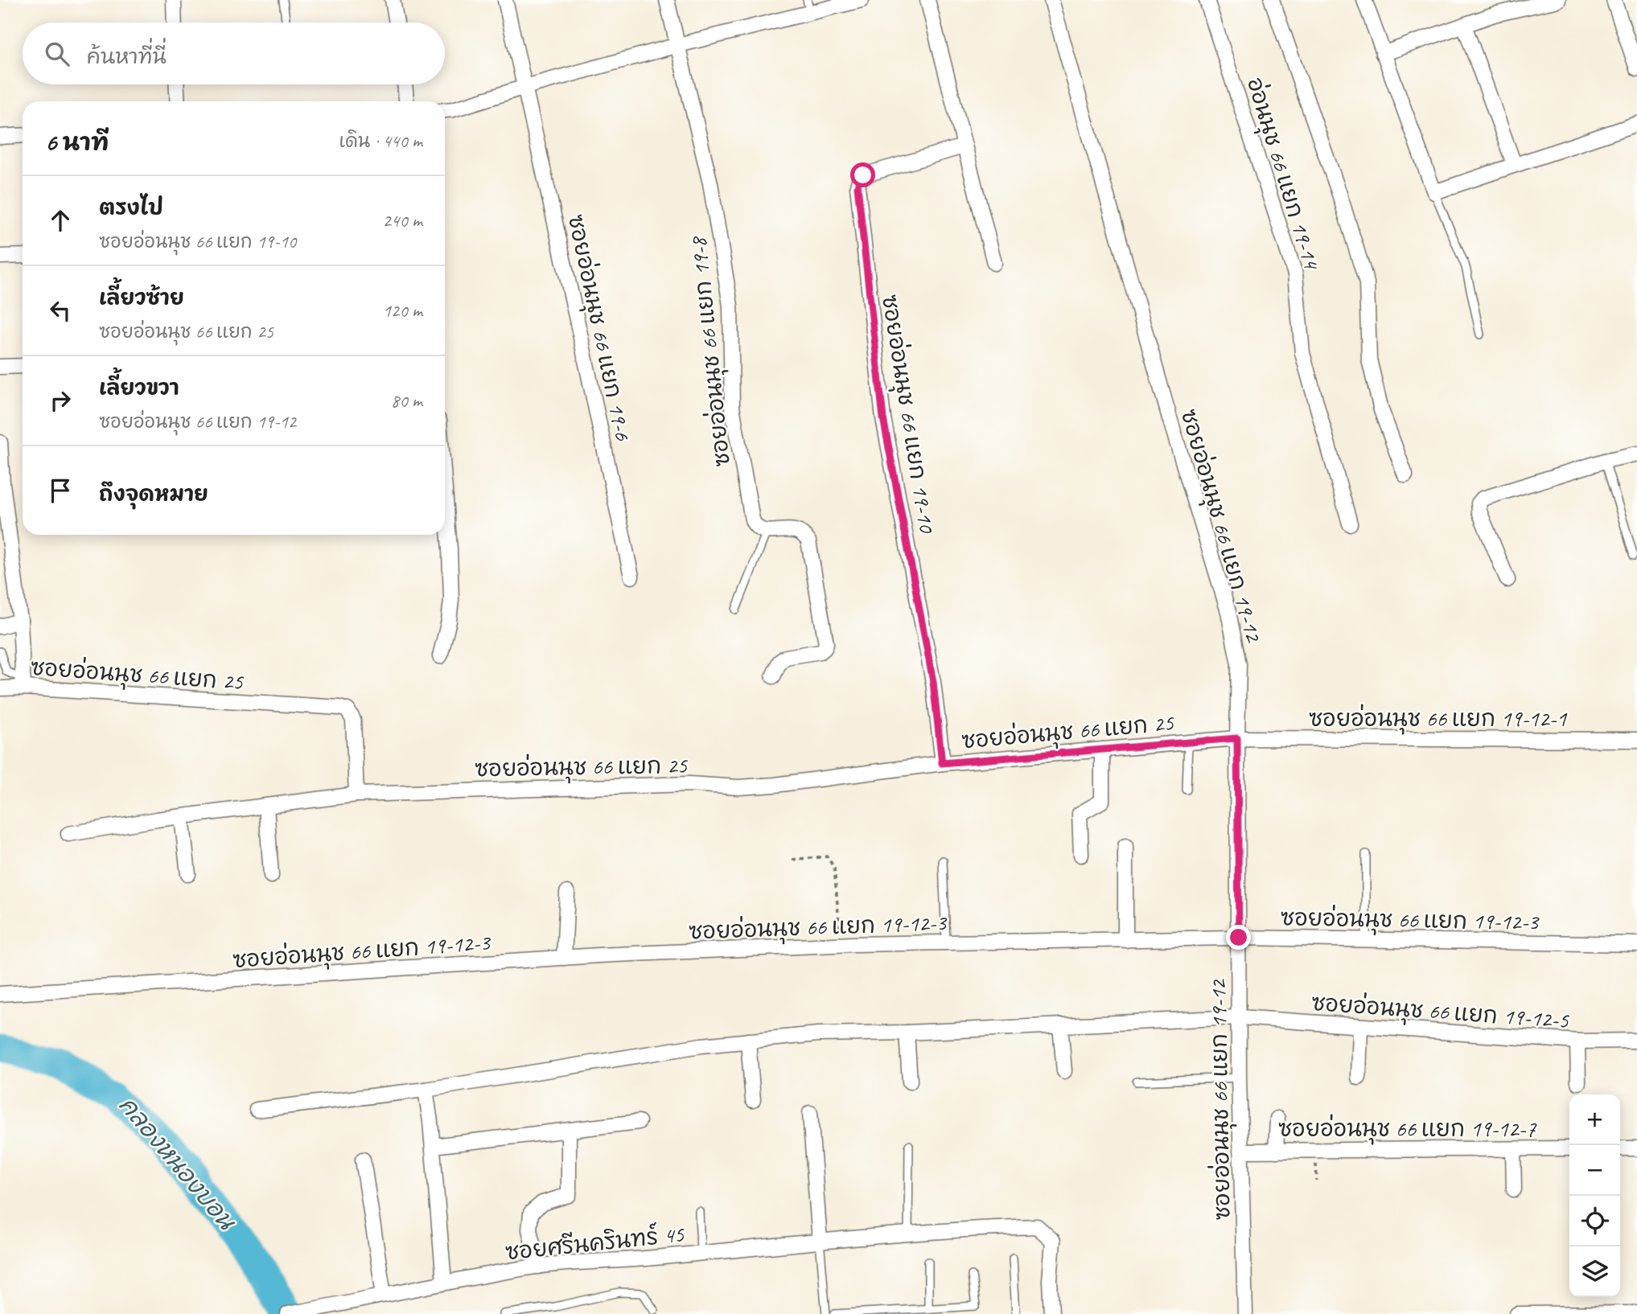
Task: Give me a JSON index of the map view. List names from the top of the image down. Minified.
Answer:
{"streets":{"street":["อ่อนนุช 66 แยก 19-14","ซอยอ่อนนุช 66 แยก 19-6","ซอยอ่อนนุช 66 แยก 19-8","ซอยอ่อนนุช 66 แยก 19-10","ซอยอ่อนนุช 66 แยก 19-12","ซอยอ่อนนุช 66 แยก 25","ซอยอ่อนนุช 66 แยก 19-12-1","ซอยอ่อนนุช 66 แยก 19-12-3","ซอยอ่อนนุช 66 แยก 19-12-5","ซอยอ่อนนุช 66 แยก 19-12-7","ซอยศรีนครินทร์ 45"]},"crossings":[["ซอยอ่อนนุช 66 แยก 19-10","ซอยอ่อนนุช 66 แยก 25"],["ซอยอ่อนนุช 66 แยก 19-12","ซอยอ่อนนุช 66 แยก 25"],["ซอยอ่อนนุช 66 แยก 19-12","ซอยอ่อนนุช 66 แยก 19-12-1"],["ซอยอ่อนนุช 66 แยก 19-12","ซอยอ่อนนุช 66 แยก 19-12-3"],["ซอยอ่อนนุช 66 แยก 19-12","ซอยอ่อนนุช 66 แยก 19-12-5"],["ซอยอ่อนนุช 66 แยก 19-12","ซอยอ่อนนุช 66 แยก 19-12-7"],["ซอยอ่อนนุช 66 แยก 25","ซอยอ่อนนุช 66 แยก 19-12-1"]],"water":["คลองหนองบอน"],"page":{"search":"ค้นหาที่นี่","heading":["6 นาที","เดิน · 440 m"],"list":[["ตรงไป","ซอยอ่อนนุช 66 แยก 19-10","240 m"],["เลี้ยวซ้าย","ซอยอ่อนนุช 66 แยก 25","120 m"],["เลี้ยวขวา","ซอยอ่อนนุช 66 แยก 19-12","80 m"],"ถึงจุดหมาย"],"map_buttons":["+","−"]}}
